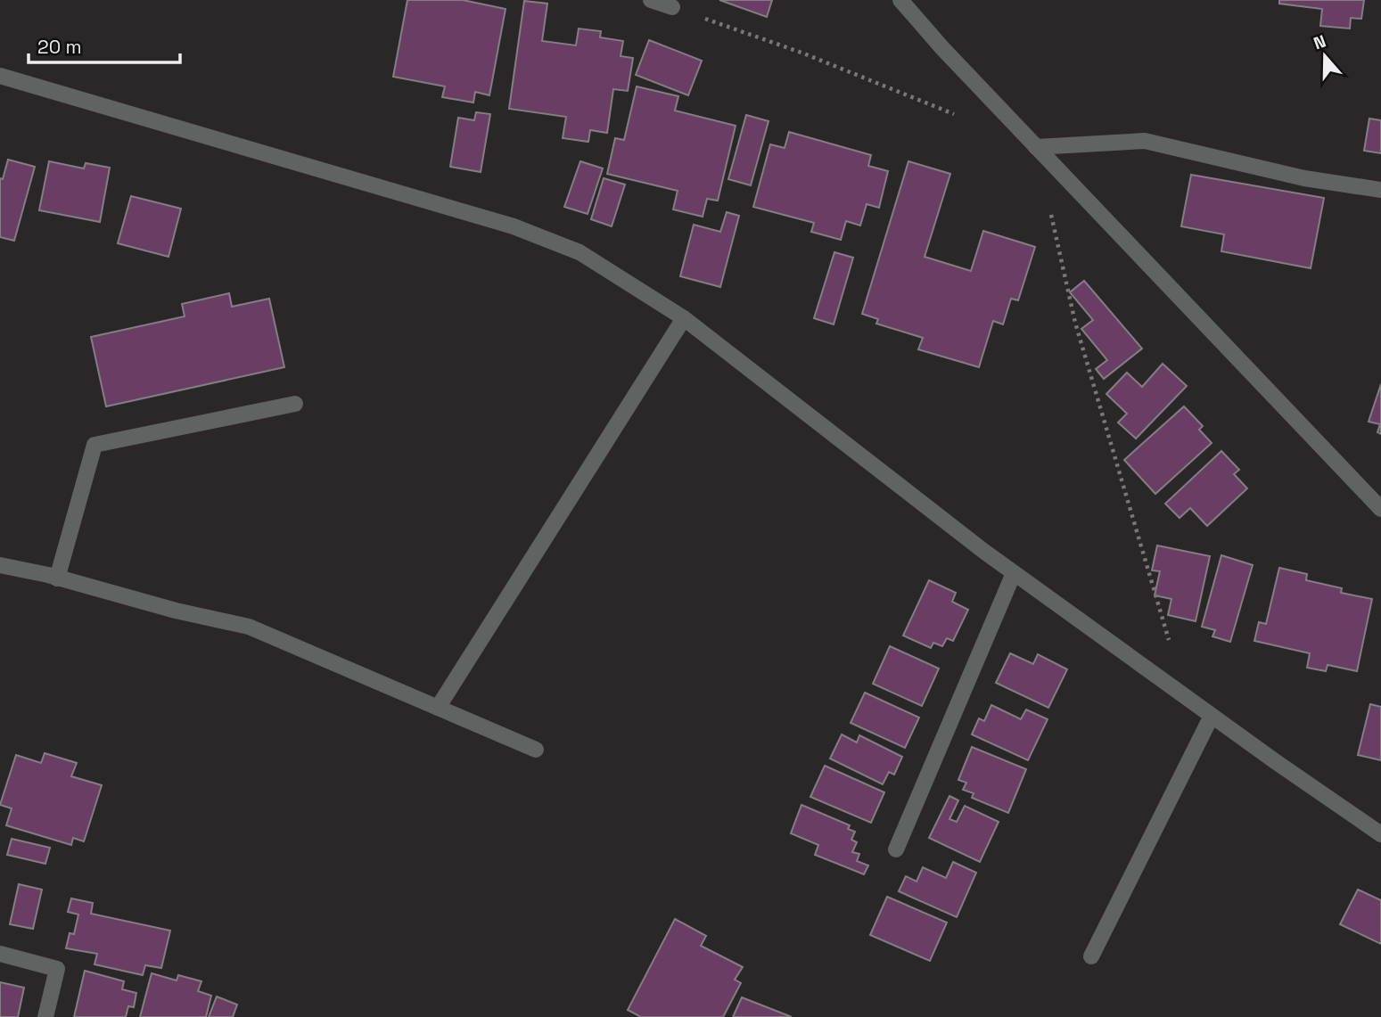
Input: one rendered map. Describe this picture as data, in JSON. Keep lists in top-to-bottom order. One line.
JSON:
{"scale_bar":"20 m","north":"top"}
